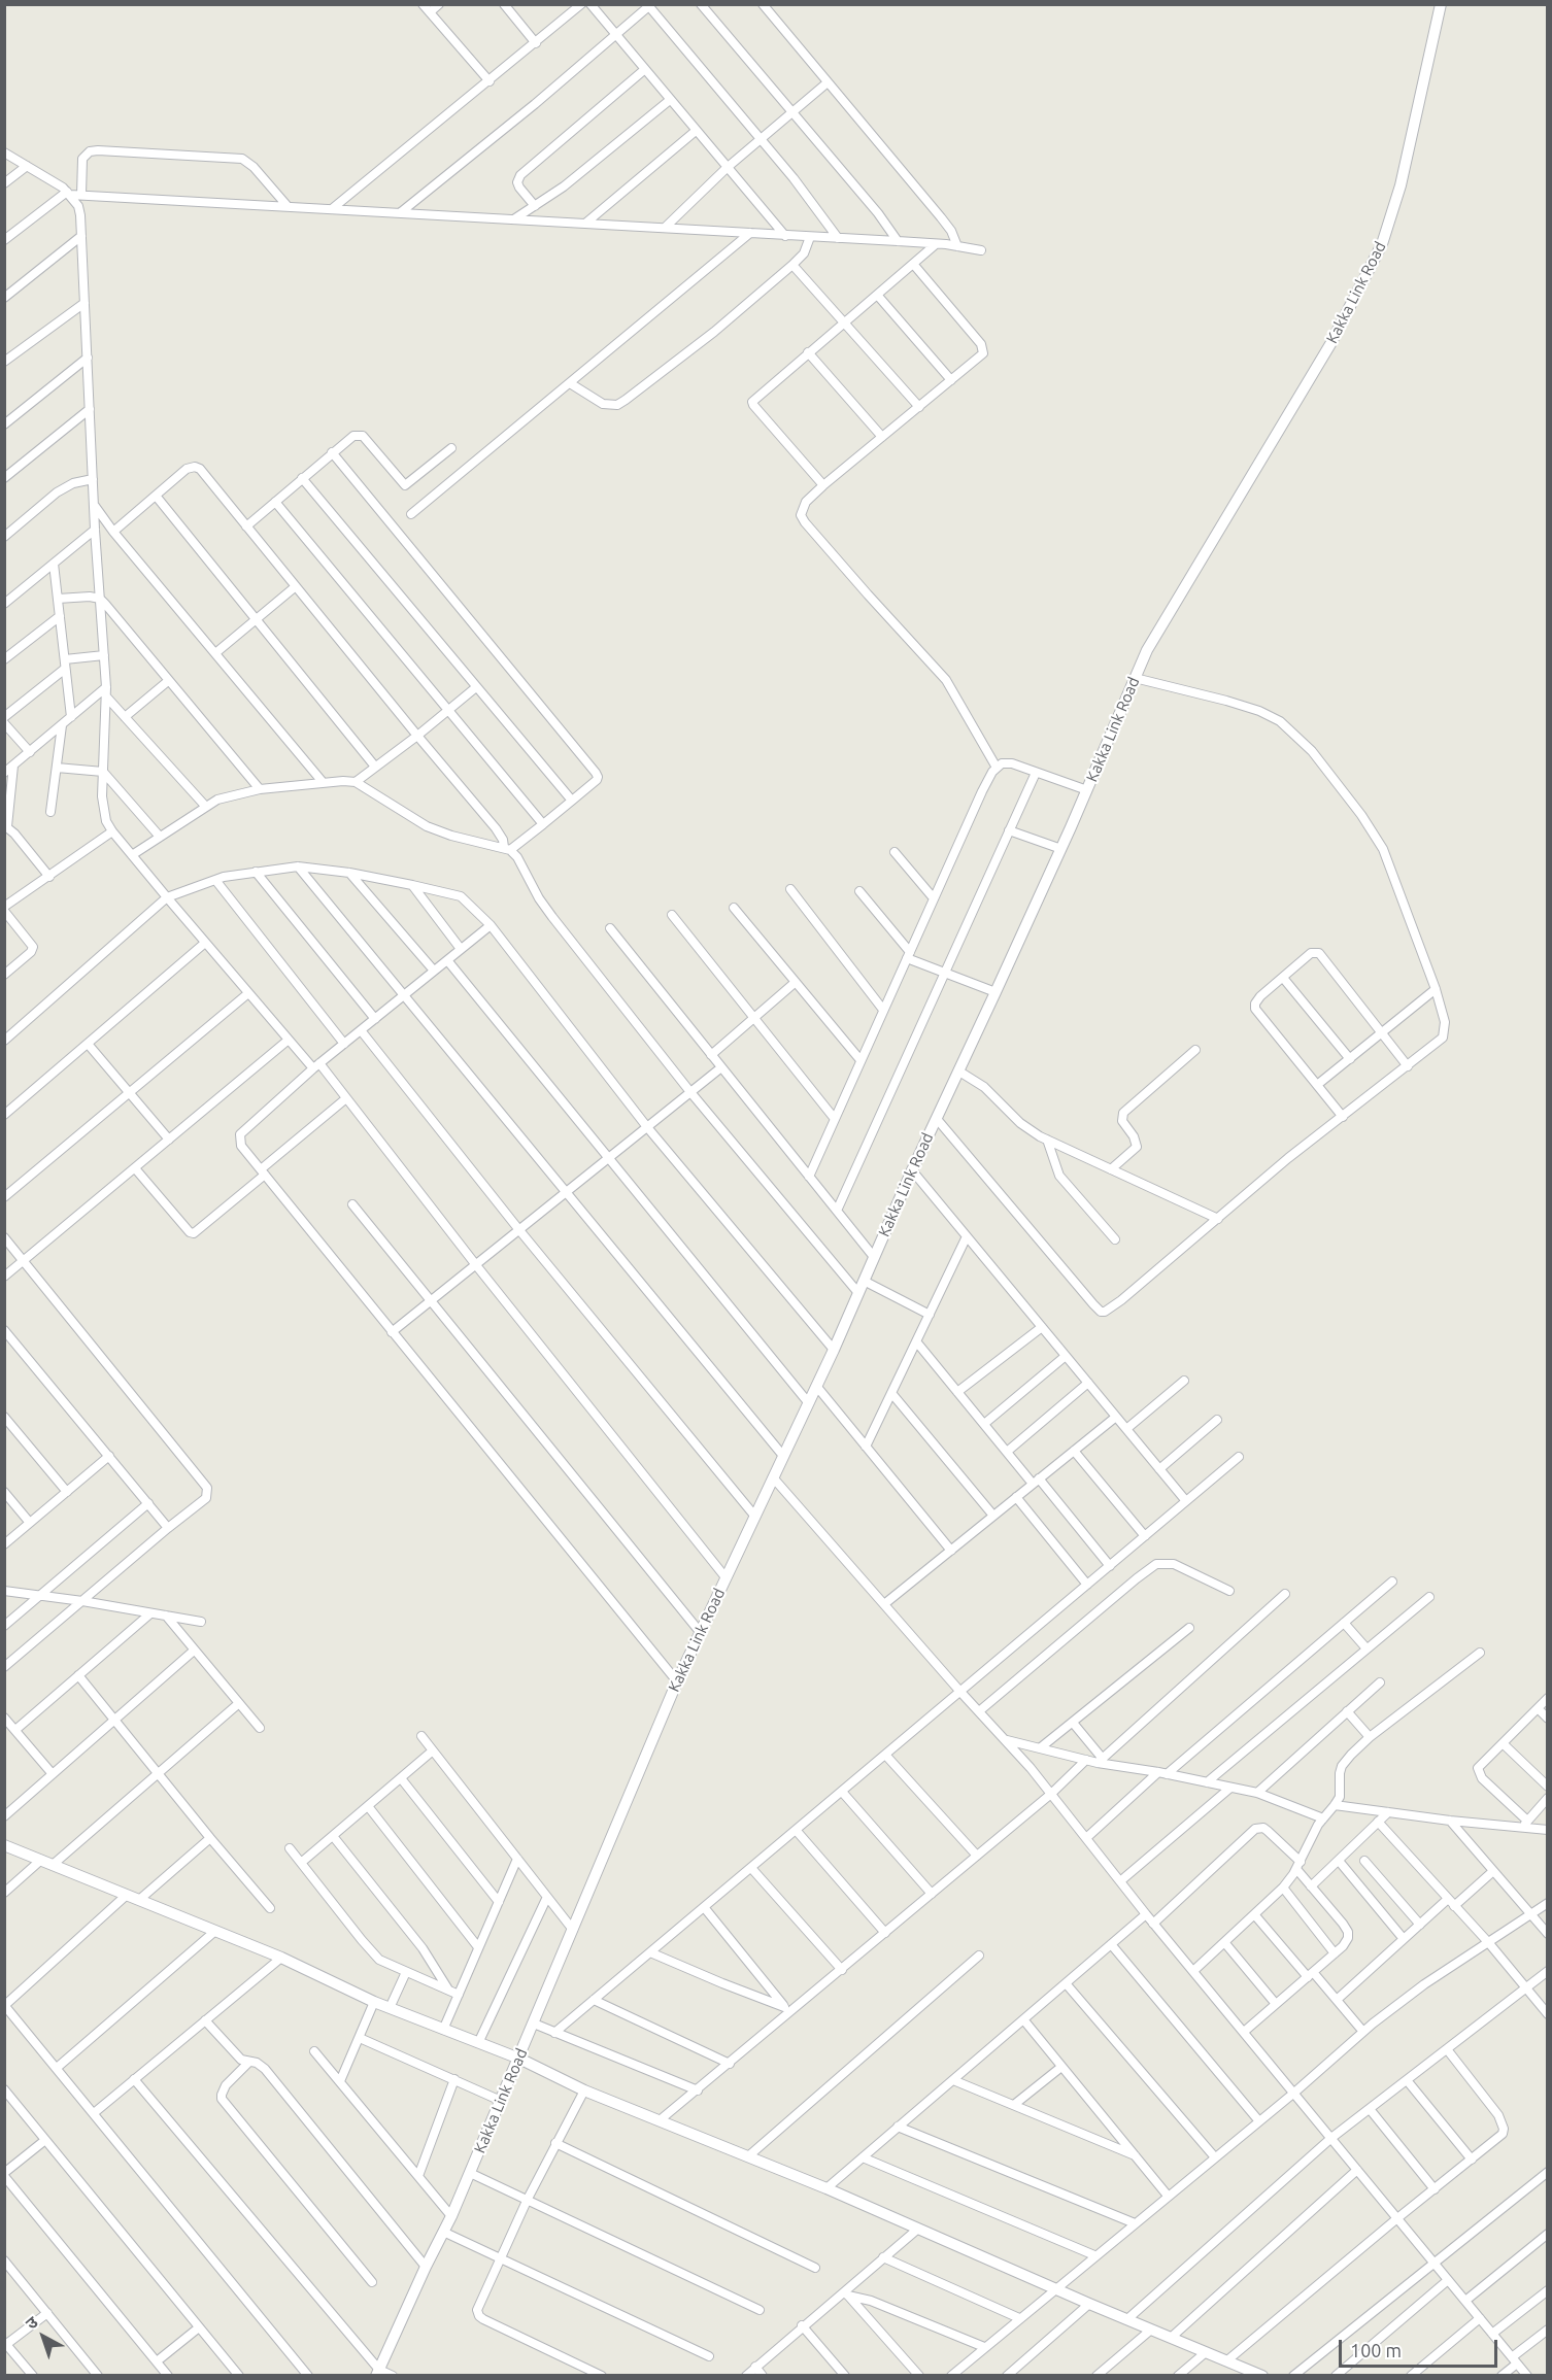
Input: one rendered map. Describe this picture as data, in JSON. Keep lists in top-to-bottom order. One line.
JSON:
{"streets":{"street":["Kakka Link Road"]},"scale_bar":"100 m","north":"top left"}
